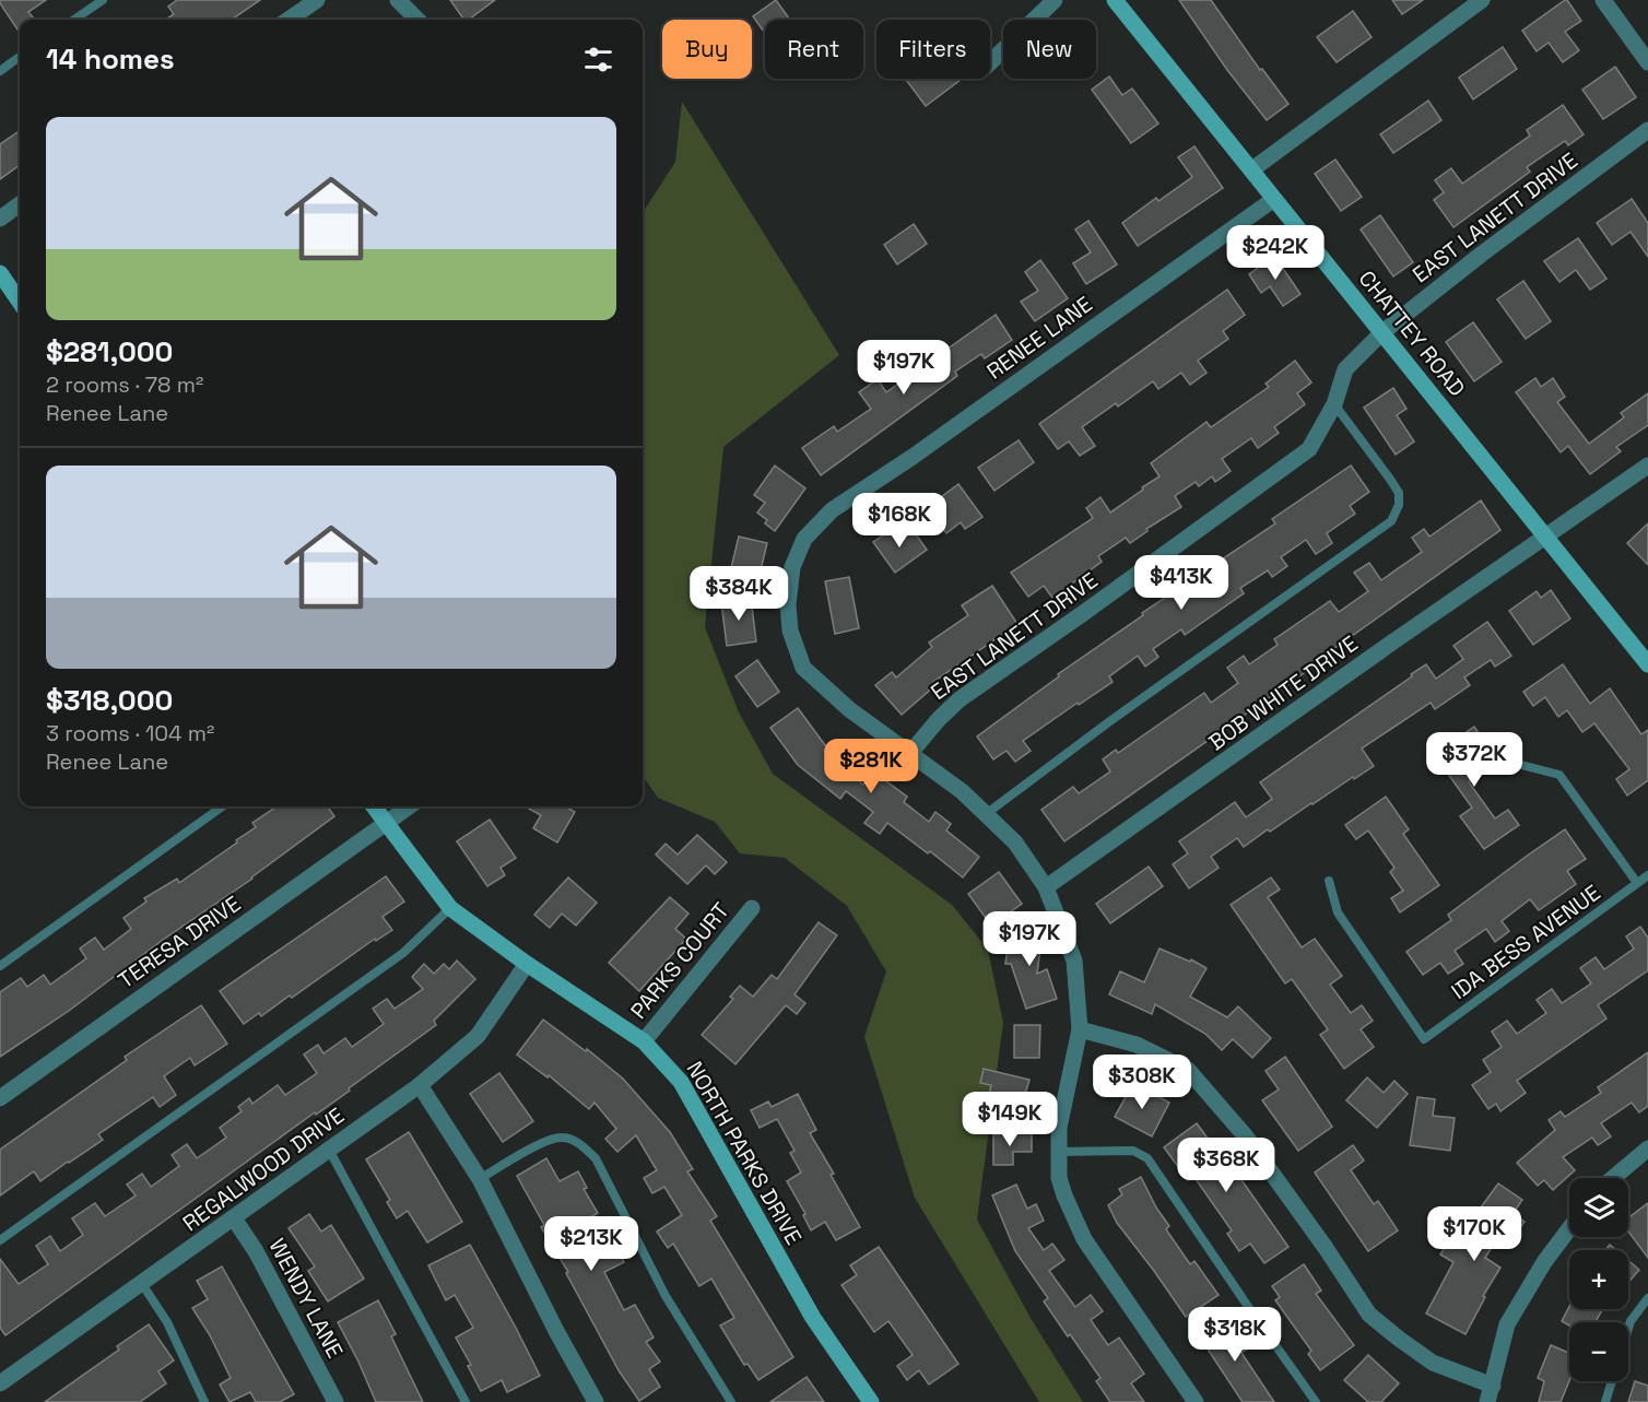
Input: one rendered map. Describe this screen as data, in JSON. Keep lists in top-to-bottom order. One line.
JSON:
{"streets":{"street":["EAST LANETT DRIVE","CHATTEY ROAD","RENEE LANE","BOB WHITE DRIVE","TERESA DRIVE","PARKS COURT","NORTH PARKS DRIVE","REGALWOOD DRIVE","WENDY LANE"],"lane":["IDA BESS AVENUE"]},"crossings":[["EAST LANETT DRIVE","CHATTEY ROAD"],["EAST LANETT DRIVE","RENEE LANE"],["CHATTEY ROAD","RENEE LANE"],["CHATTEY ROAD","BOB WHITE DRIVE"],["RENEE LANE","BOB WHITE DRIVE"],["TERESA DRIVE","NORTH PARKS DRIVE"],["PARKS COURT","NORTH PARKS DRIVE"],["NORTH PARKS DRIVE","REGALWOOD DRIVE"],["REGALWOOD DRIVE","WENDY LANE"]],"page":{"chip":["Buy","Rent","Filters","New"],"heading":"14 homes","list":[{"name":"$281,000","note":"2 rooms · 78 m² · Renee Lane"},{"name":"$318,000","note":"3 rooms · 104 m² · Renee Lane"}],"price":["$242K","$197K","$168K","$413K","$384K","$372K","$281K","$197K","$308K","$149K","$368K","$170K","$213K","$318K"],"map_buttons":["+","−"]}}
